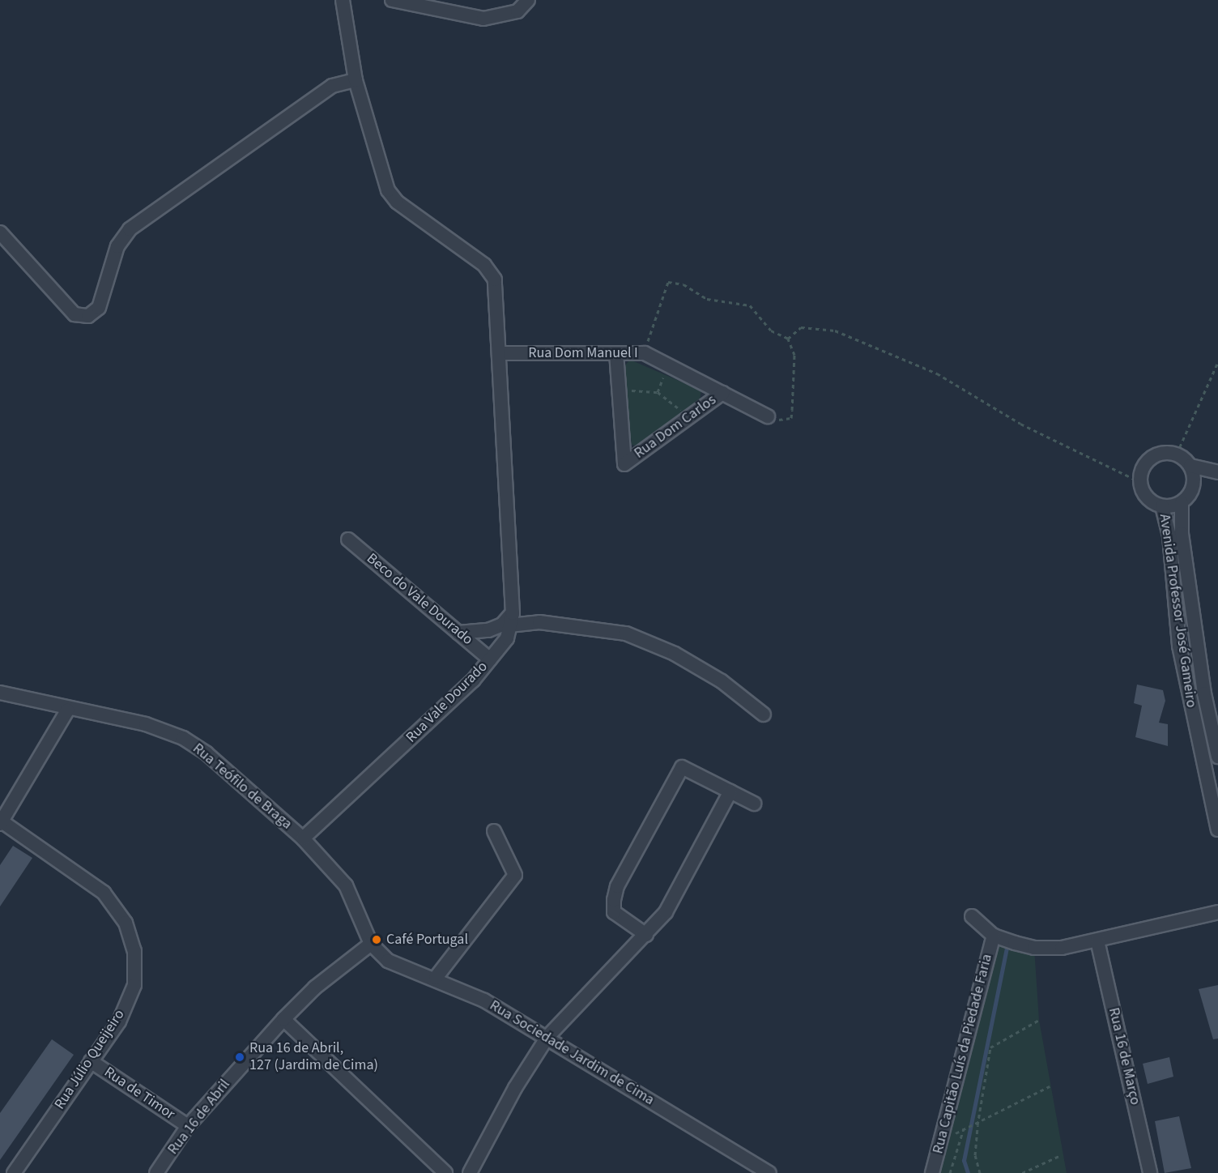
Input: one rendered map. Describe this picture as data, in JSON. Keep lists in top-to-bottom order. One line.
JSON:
{"streets":{"street":["Rua Dom Manuel I","Rua Dom Carlos","Beco do Vale Dourado","Avenida Professor José Gameiro","Rua Vale Dourado","Rua Teófilo de Braga","Rua Sociedade Jardim de Cima","Rua Capitão Luís da Piedade Faria","Rua 16 de Março","Rua Júlio Queijeiro","Rua de Timor","Rua 16 de Abril"]},"crossings":[["Rua Dom Manuel I","Rua Dom Carlos"],["Rua Dom Manuel I","Rua Vale Dourado"],["Beco do Vale Dourado","Rua Vale Dourado"],["Rua Vale Dourado","Rua Teófilo de Braga"],["Rua Teófilo de Braga","Rua Sociedade Jardim de Cima"],["Rua Teófilo de Braga","Rua 16 de Abril"],["Rua Sociedade Jardim de Cima","Rua 16 de Abril"],["Rua Júlio Queijeiro","Rua de Timor"],["Rua de Timor","Rua 16 de Abril"]],"places":["Café Portugal","Rua 16 de Abril, 127 (Jardim de Cima)"]}
